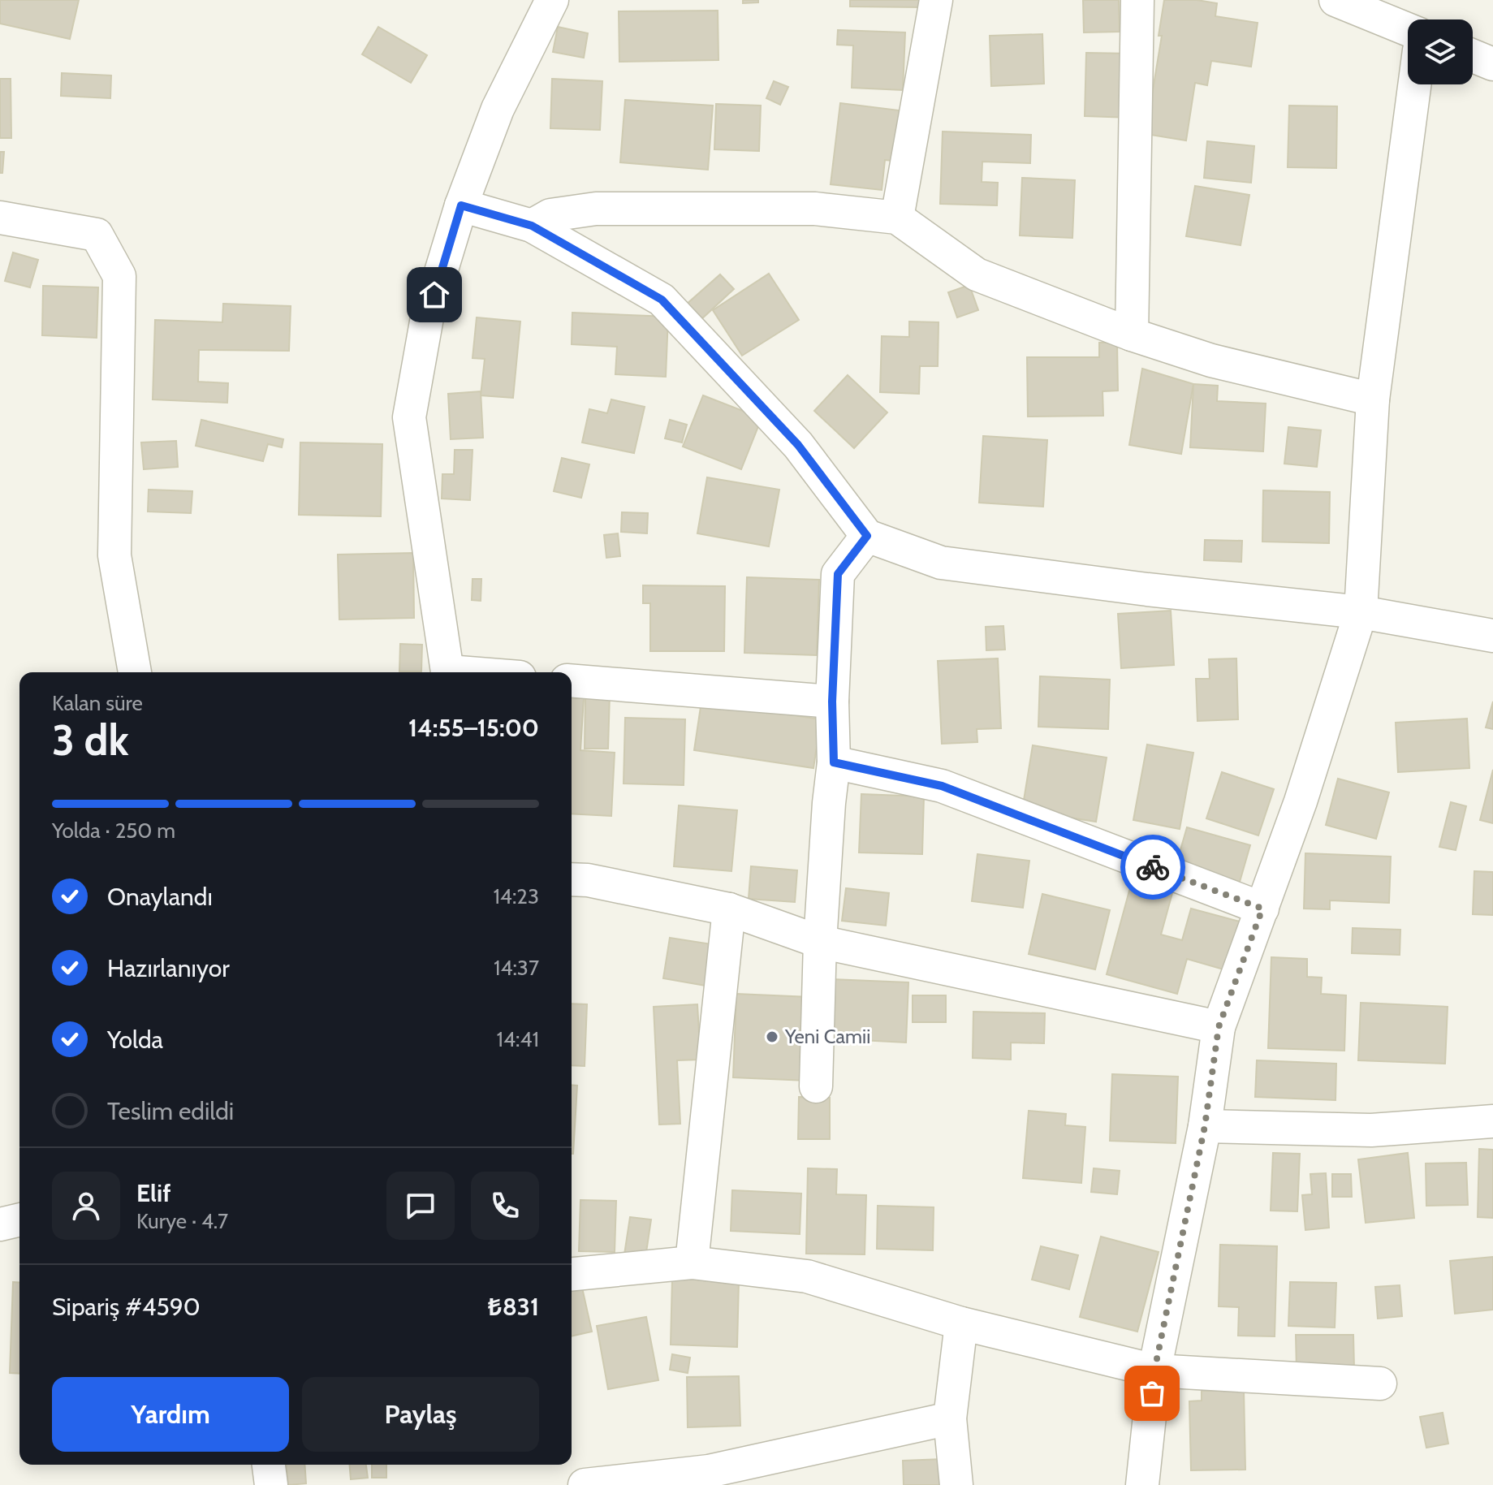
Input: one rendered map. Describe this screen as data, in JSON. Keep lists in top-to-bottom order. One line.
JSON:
{"places":["Yeni Camii"],"page":{"heading":["3 dk","Kalan süre","14:55–15:00"],"panel":["Elif","Kurye · 4.7","Sipariş #4590","₺831"],"bar":"Yolda · 250 m","list":[["Onaylandı","14:23"],["Hazırlanıyor","14:37"],["Yolda","14:41"],"Teslim edildi"],"buttons":["Yardım","Paylaş"]}}
